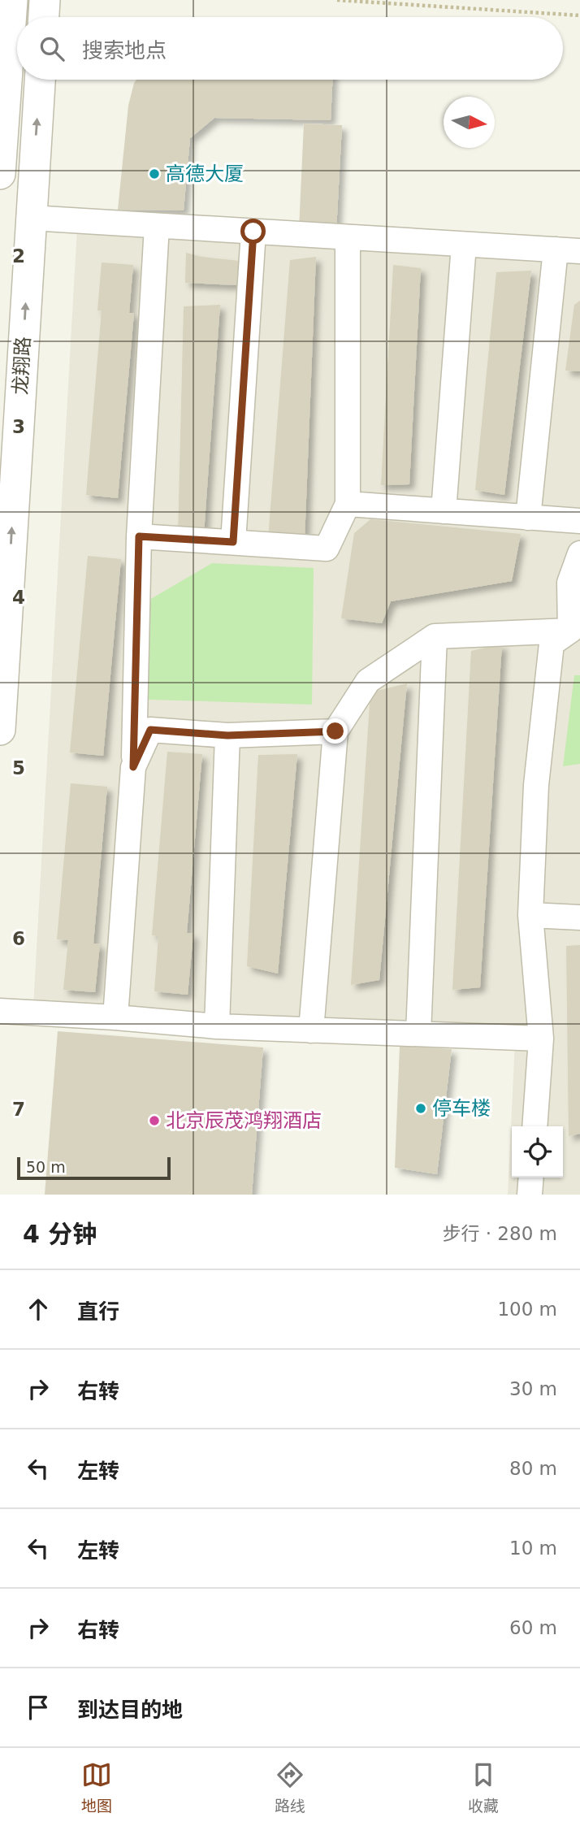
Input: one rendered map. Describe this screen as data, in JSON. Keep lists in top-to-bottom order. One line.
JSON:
{"streets":{"street":["龙翔路"]},"places":["高德大厦","停车楼","北京辰茂鸿翔酒店"],"scale_bar":"50 m","north":"right","page":{"search":"搜索地点","scale":"50 m","heading":["4 分钟","步行 · 280 m"],"list":[["直行","100 m"],["右转","30 m"],["左转","80 m"],["左转","10 m"],["右转","60 m"],"到达目的地"],"nav":["地图","路线","收藏"]},"grid":{"rows":["2","3","4","5","6","7"]}}
